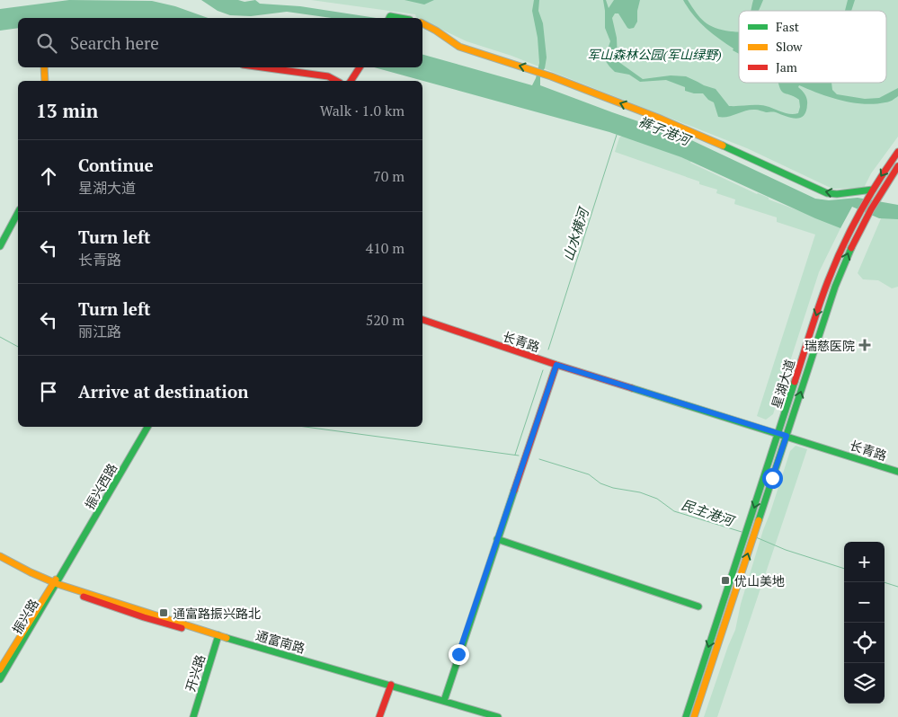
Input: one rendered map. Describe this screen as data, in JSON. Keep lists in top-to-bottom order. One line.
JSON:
{"streets":{"street":["长青路","星湖大道","振兴西路","振兴路","通富南路","开兴路"]},"crossings":[["长青路","星湖大道"],["振兴西路","振兴路"],["振兴西路","通富南路"],["振兴路","通富南路"],["通富南路","开兴路"]],"water":["裤子港河","山水横河","民主港河"],"parks":["军山森林公园(军山绿野)"],"places":{"health":["瑞慈医院"],"transit":["优山美地","通富路振兴路北"]},"legend":["Fast","Slow","Jam"],"page":{"search":"Search here","heading":["13 min","Walk · 1.0 km"],"list":[["Continue","星湖大道","70 m"],["Turn left","长青路","410 m"],["Turn left","丽江路","520 m"],"Arrive at destination"],"map_buttons":["+","−"]}}
